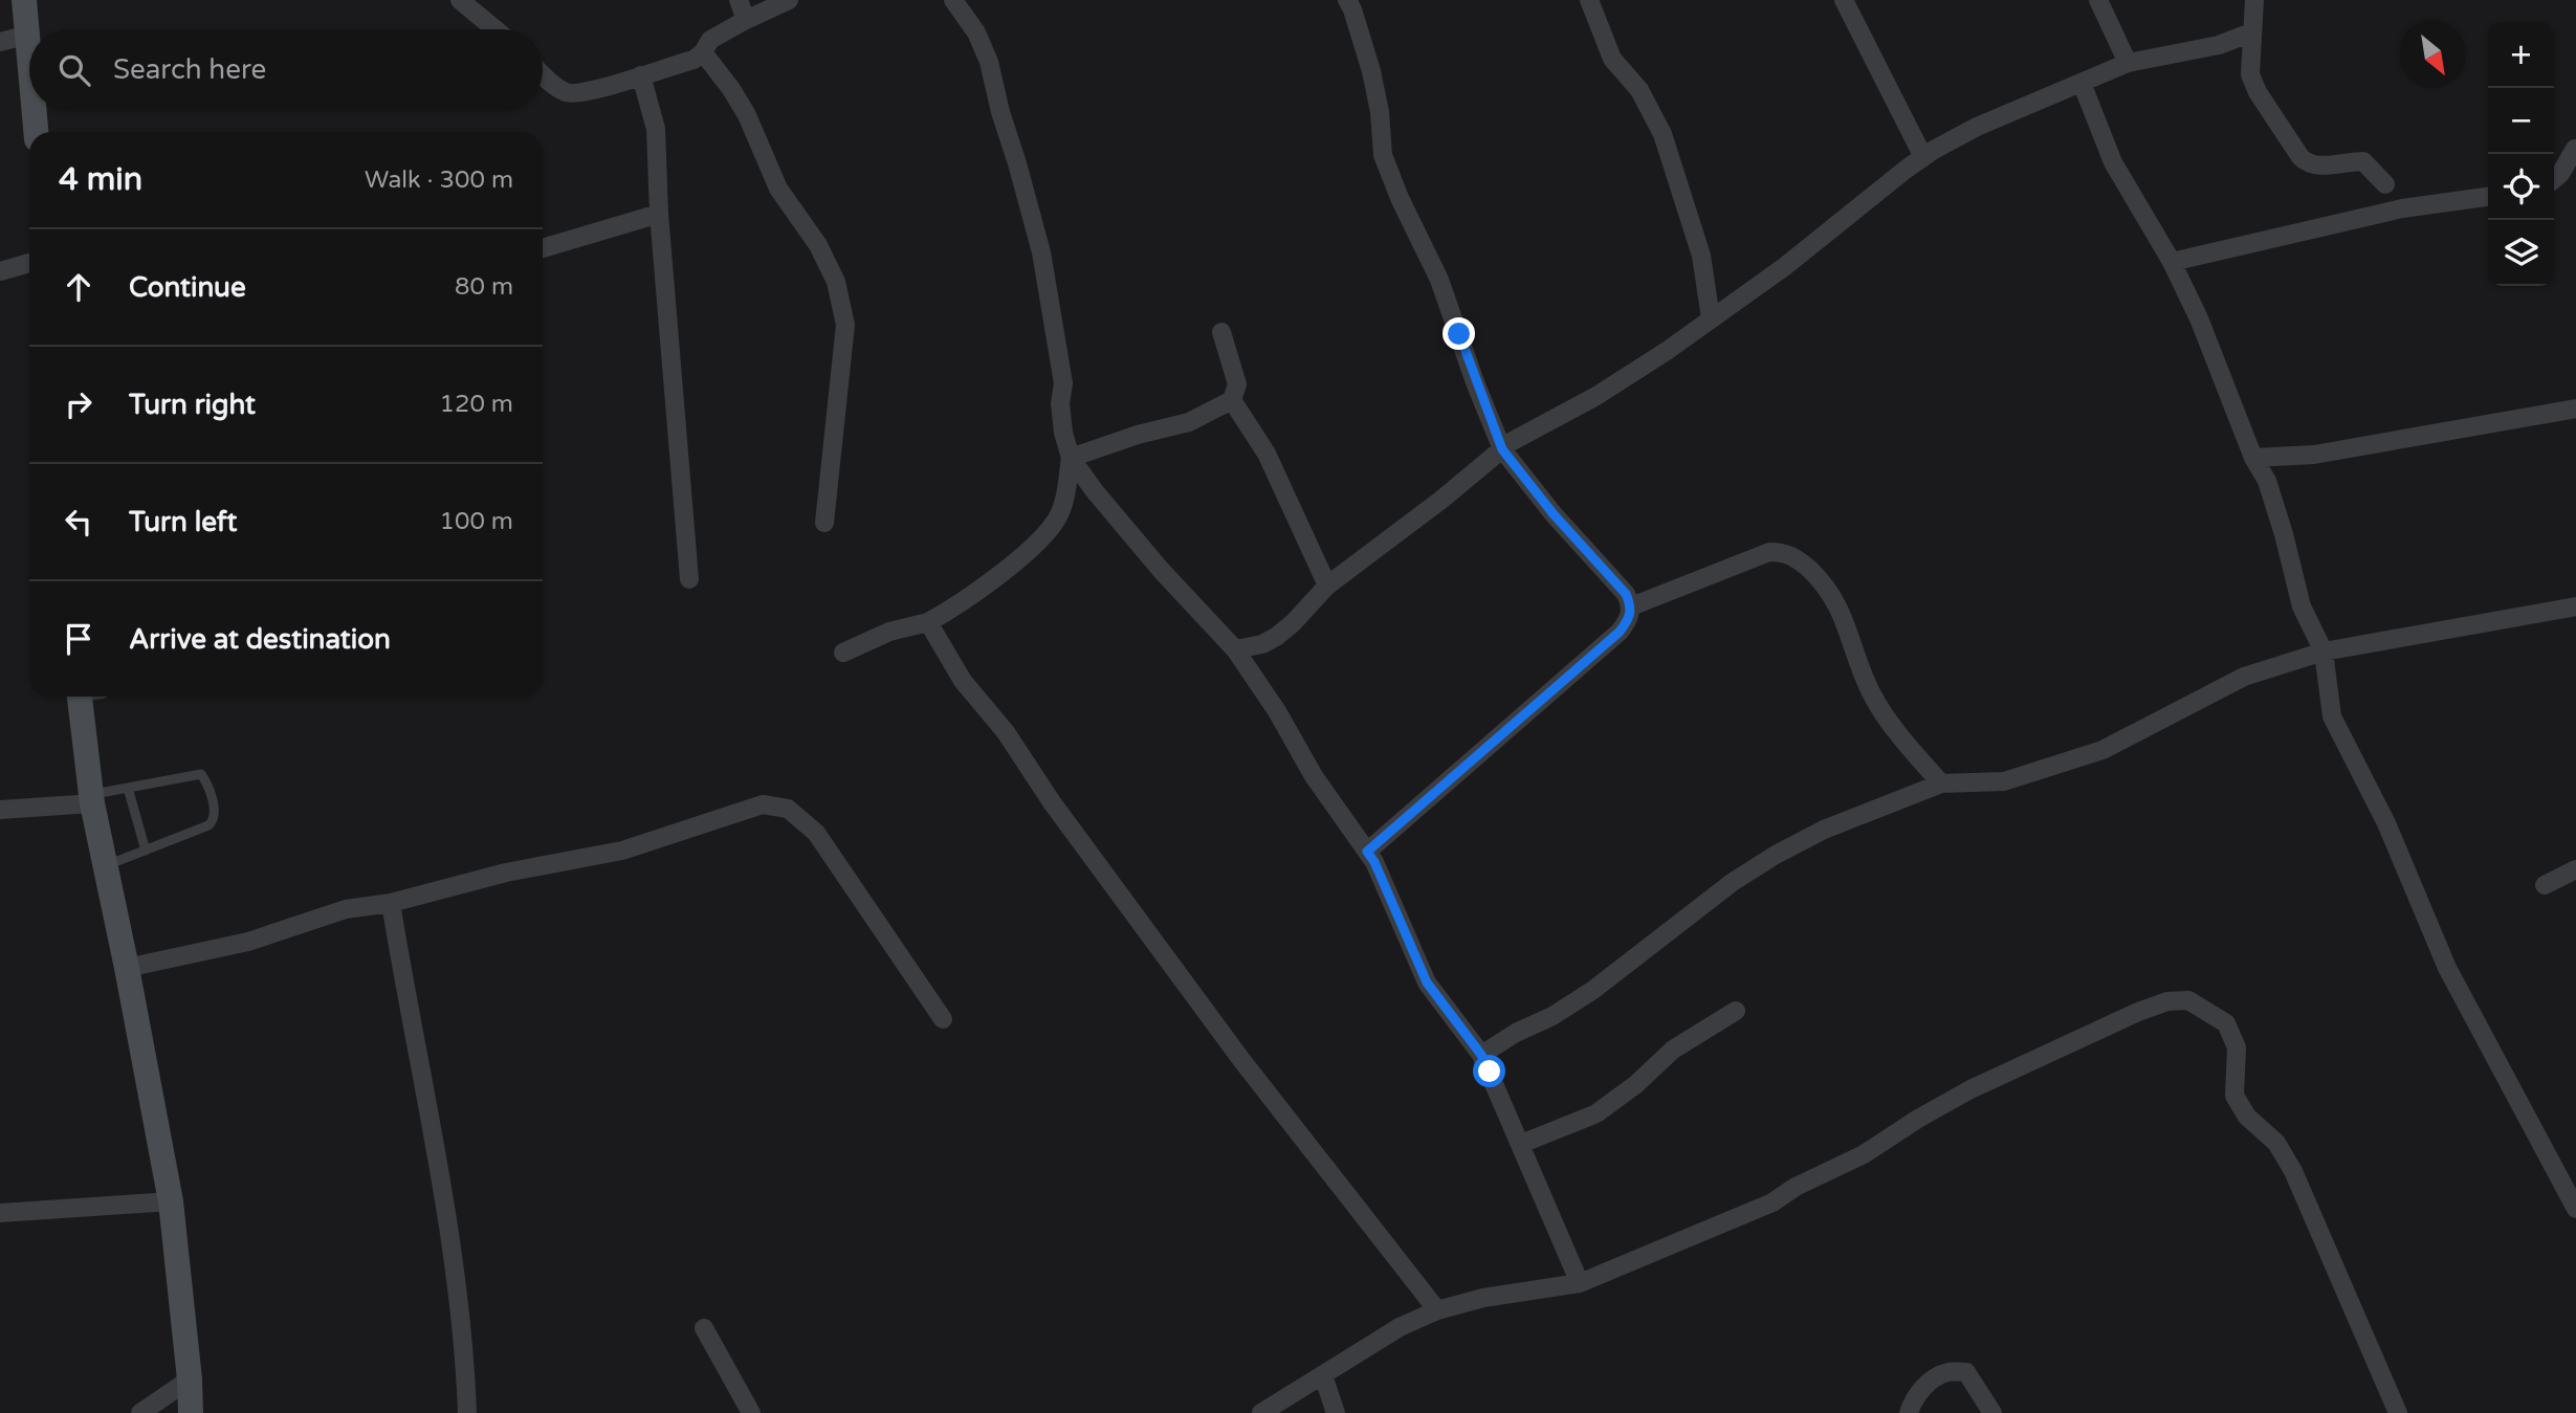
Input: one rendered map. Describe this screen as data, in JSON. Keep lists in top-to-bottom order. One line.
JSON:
{"north":"bottom right","page":{"map_buttons":["+","−"],"search":"Search here","heading":["4 min","Walk · 300 m"],"list":[["Continue","80 m"],["Turn right","120 m"],["Turn left","100 m"],"Arrive at destination"]}}
